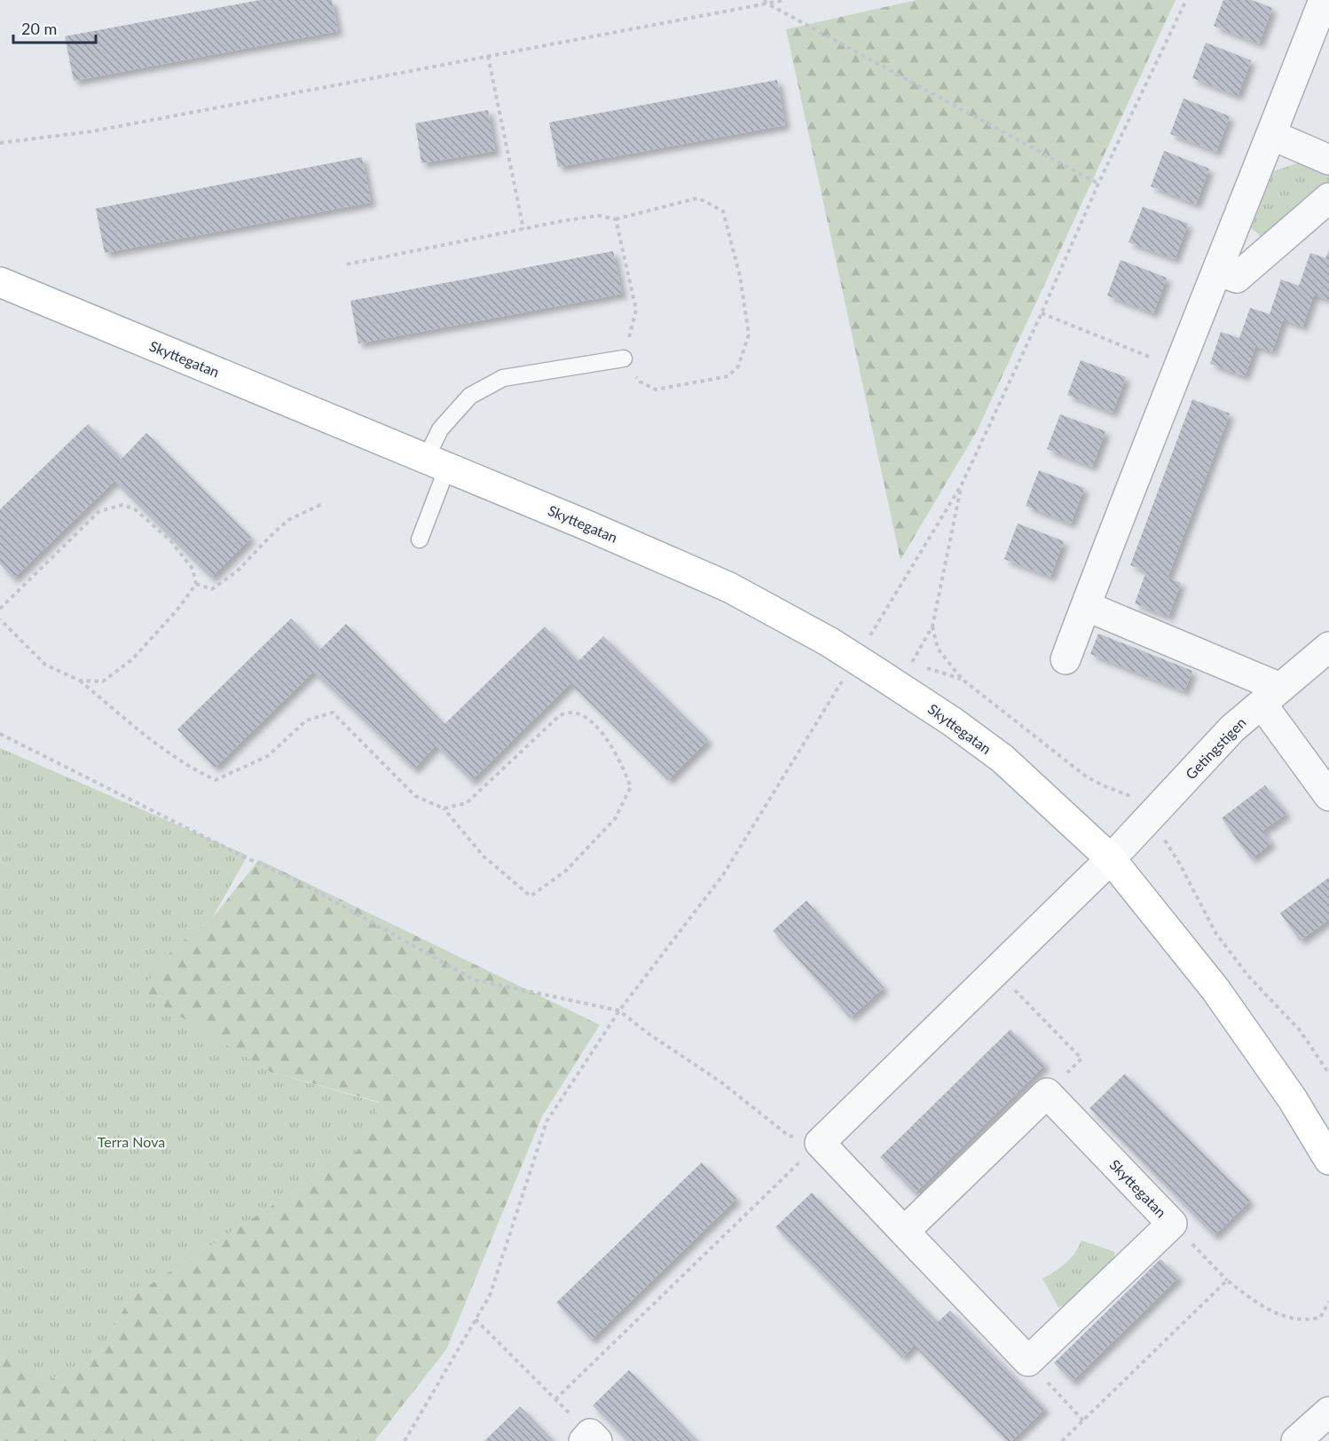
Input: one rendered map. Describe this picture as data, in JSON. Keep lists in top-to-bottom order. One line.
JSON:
{"streets":{"street":["Skyttegatan","Getingstigen"]},"crossings":[["Skyttegatan","Getingstigen"]],"parks":["Terra Nova"],"scale_bar":"20 m"}
